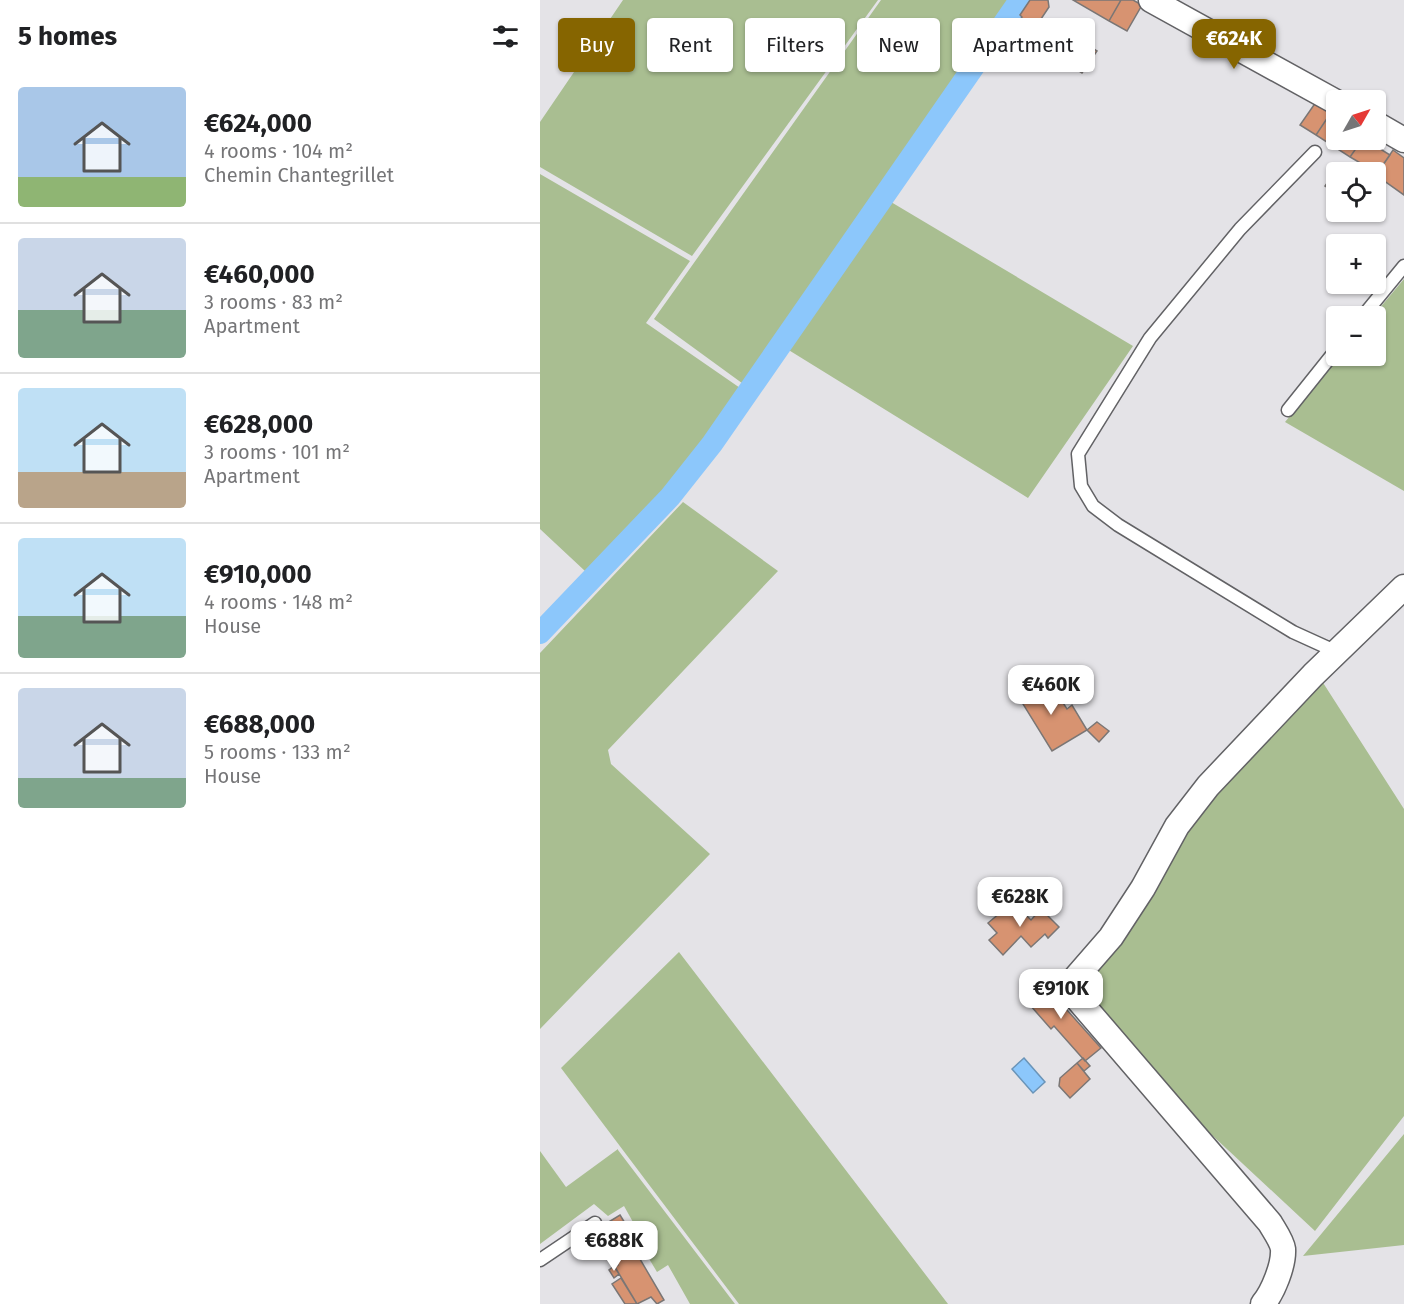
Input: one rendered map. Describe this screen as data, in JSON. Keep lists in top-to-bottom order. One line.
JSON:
{"north":"top right","page":{"heading":"5 homes","chip":["Buy","Rent","Filters","New","Apartment"],"price":["€624K","€460K","€628K","€910K","€688K"],"list":[{"name":"€624,000","note":"4 rooms · 104 m² · Chemin Chantegrillet"},{"name":"€460,000","note":"3 rooms · 83 m² · Apartment"},{"name":"€628,000","note":"3 rooms · 101 m² · Apartment"},{"name":"€910,000","note":"4 rooms · 148 m² · House"},{"name":"€688,000","note":"5 rooms · 133 m² · House"}],"map_buttons":["+","−"]}}
